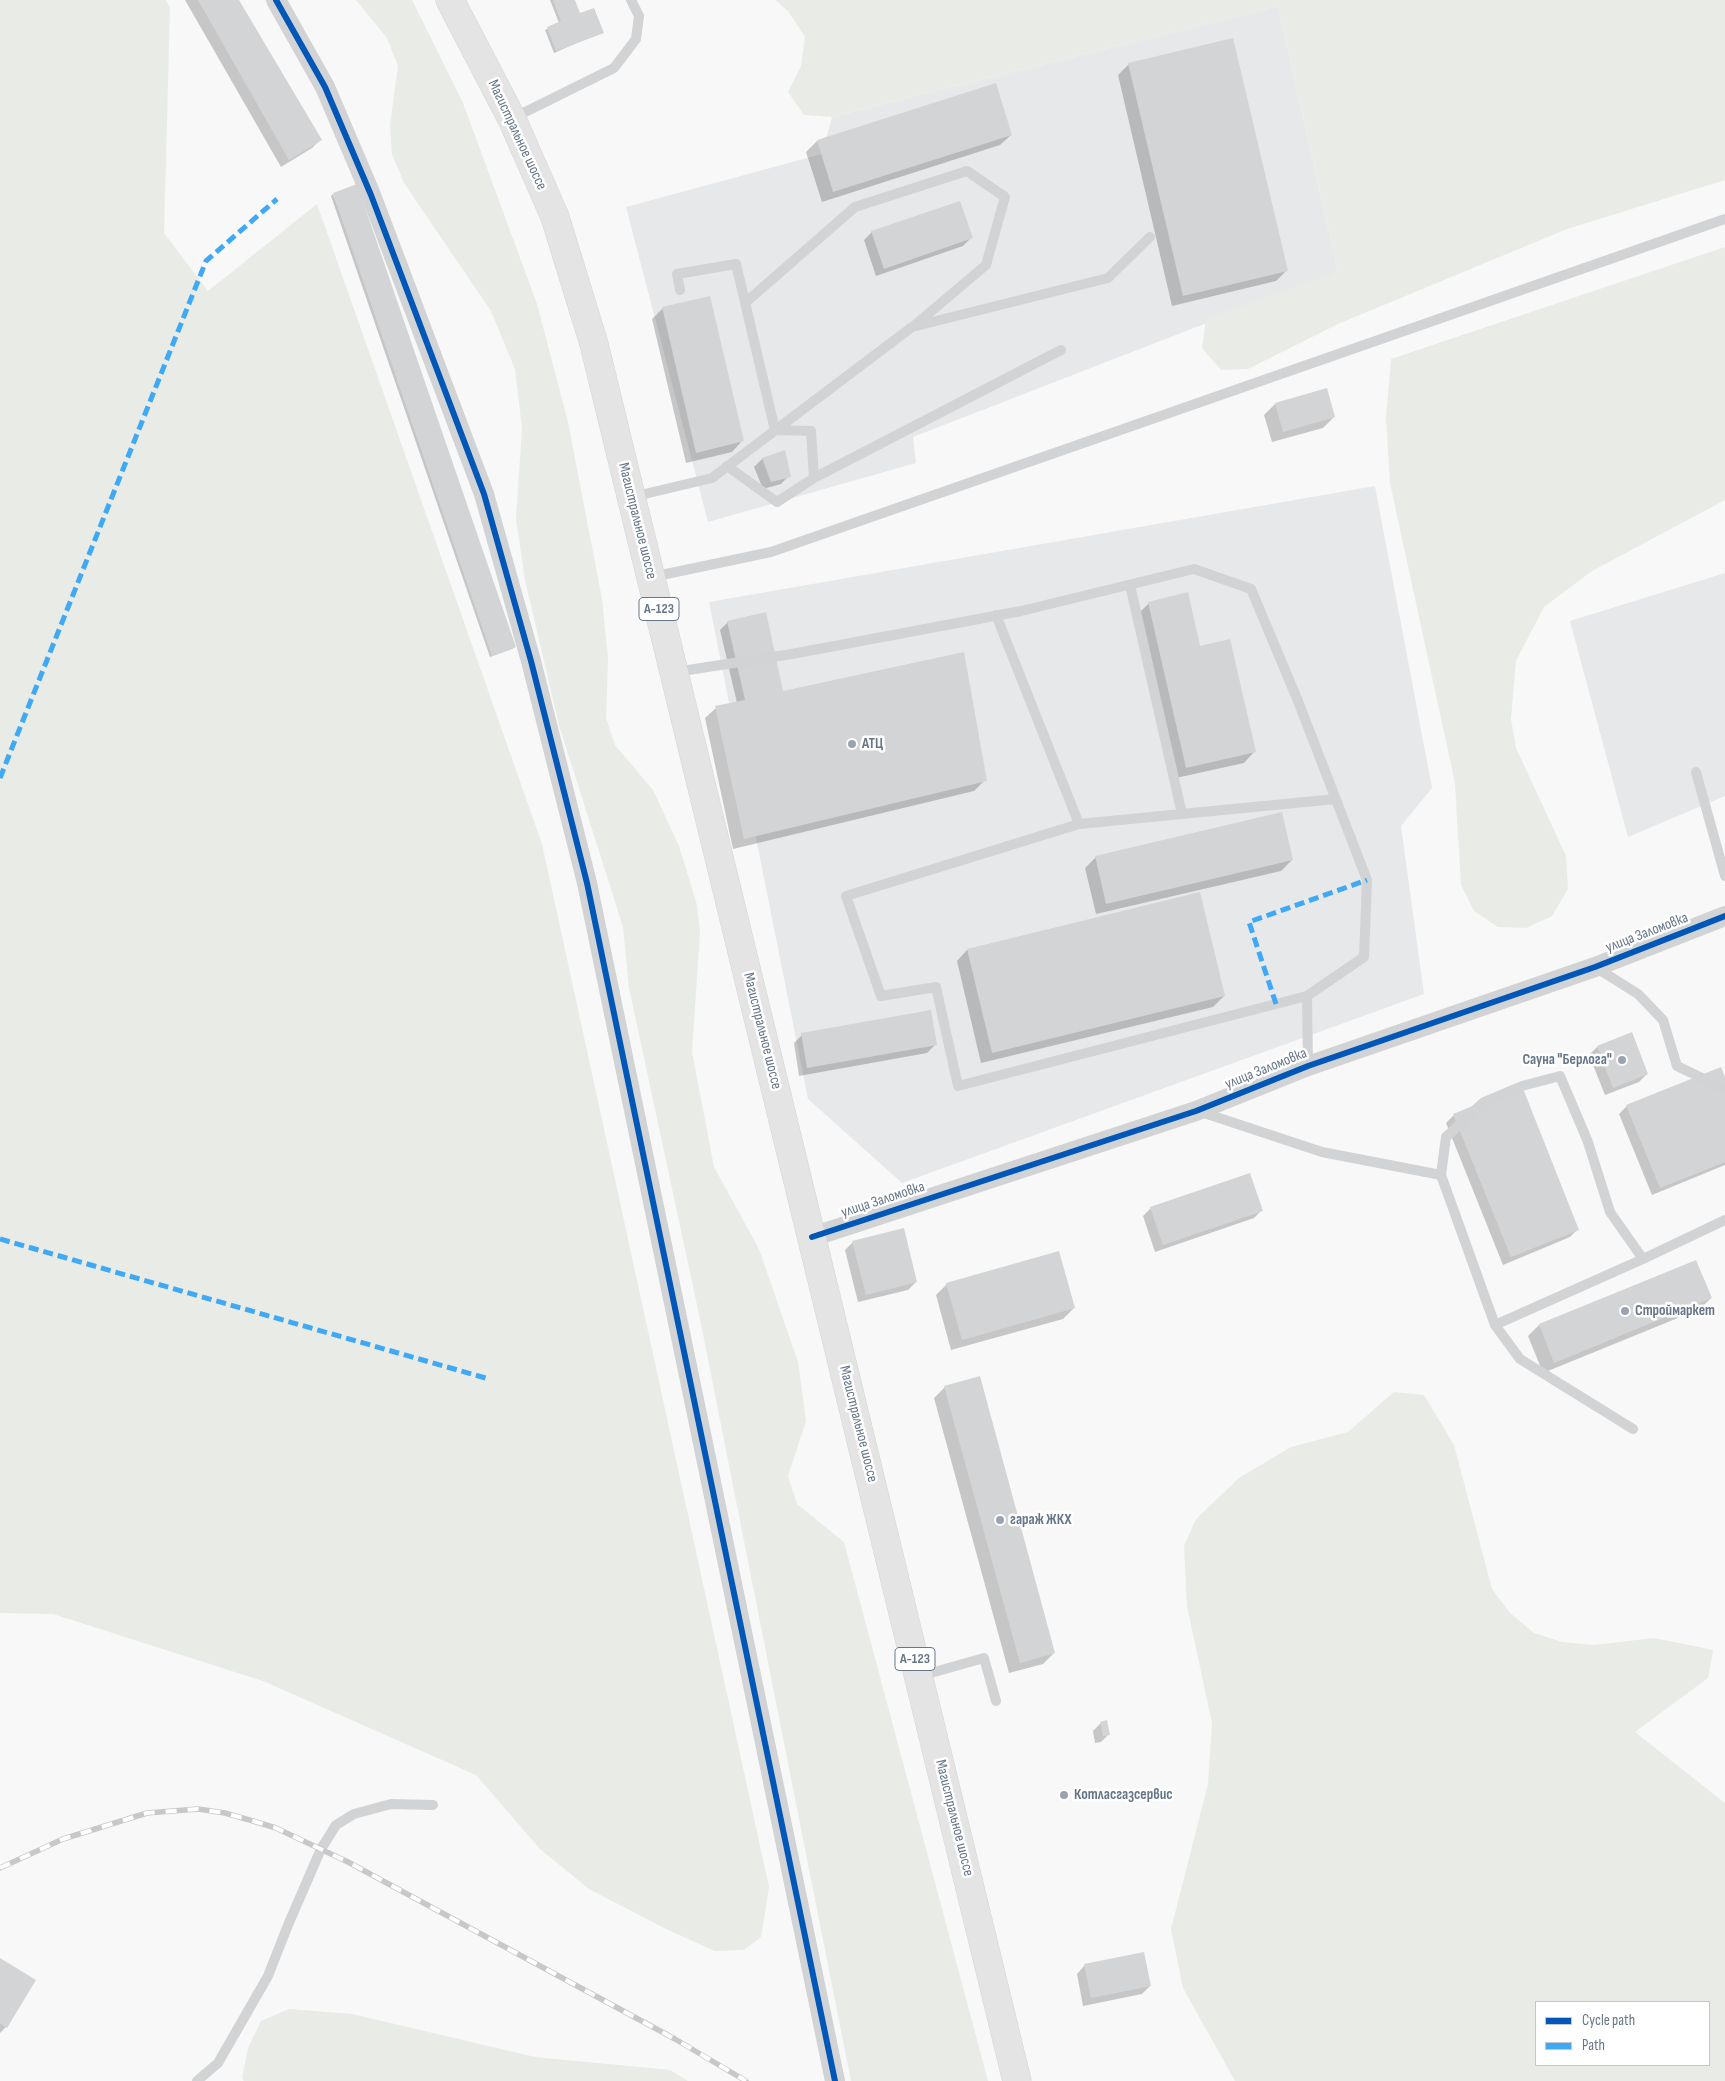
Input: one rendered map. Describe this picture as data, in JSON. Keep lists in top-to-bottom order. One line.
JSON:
{"streets":{"main road":["Магистральное шоссе","А-123"],"street":["улица Заломовка"]},"crossings":[["Магистральное шоссе","улица Заломовка"]],"places":["АТЦ","Сауна \"Берлога\"","Строймаркет","гараж ЖКХ","Котласгазсервис"],"legend":["Cycle path","Path"]}
